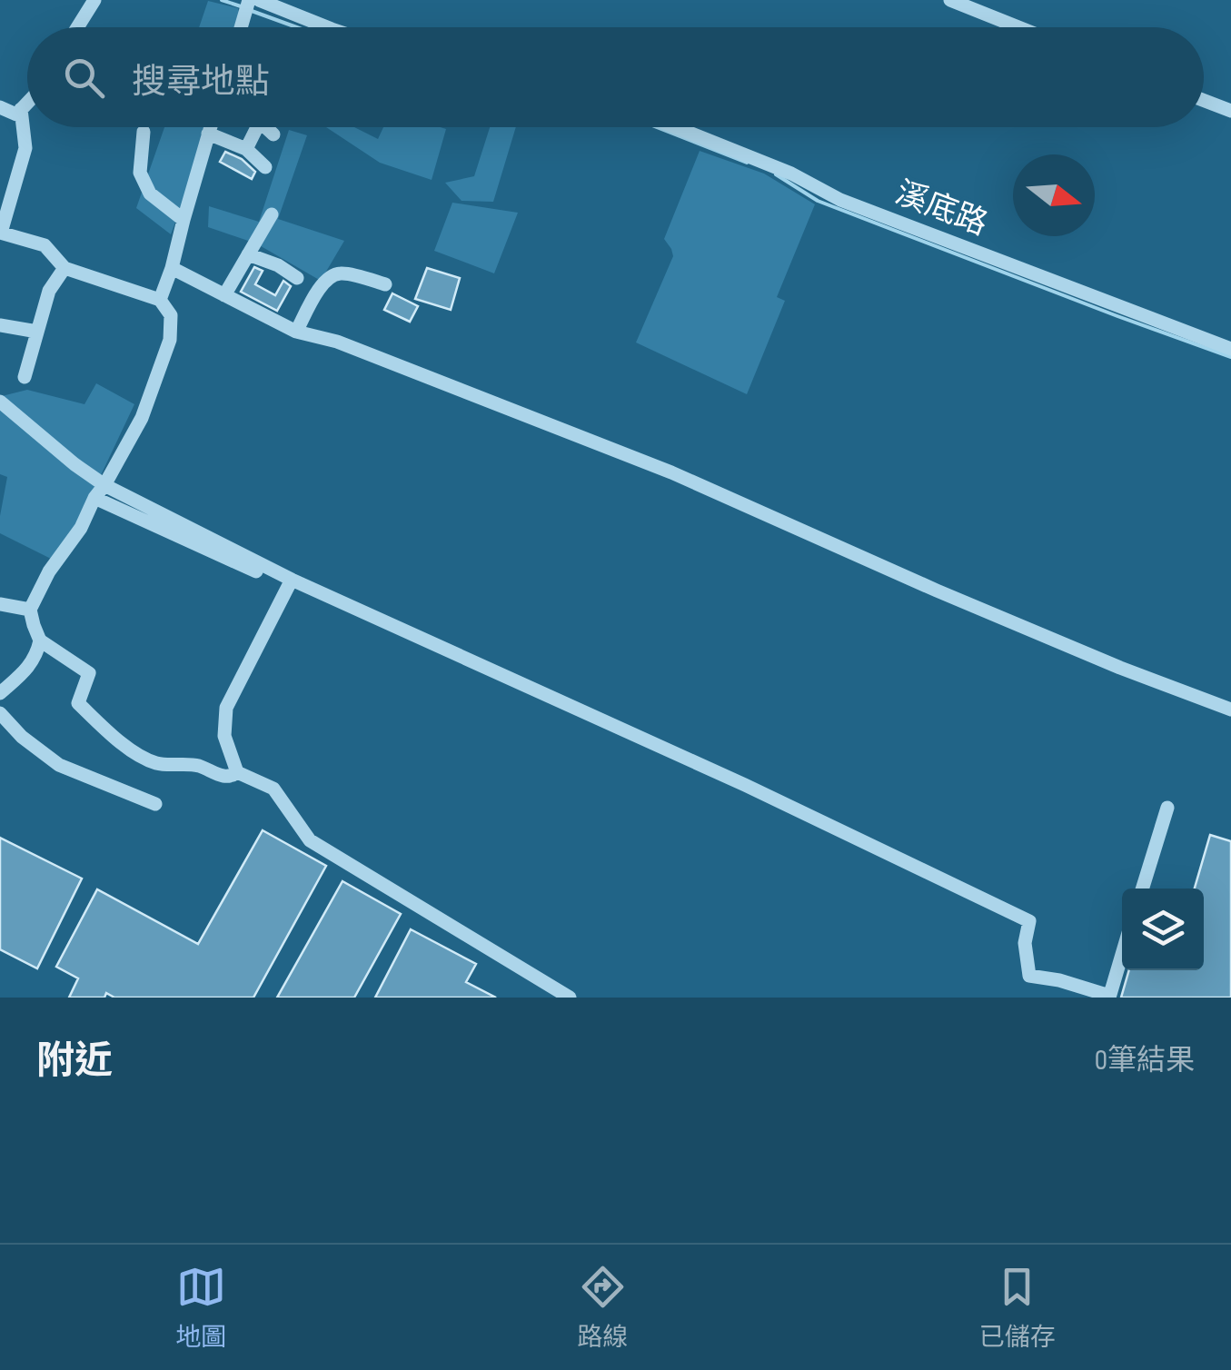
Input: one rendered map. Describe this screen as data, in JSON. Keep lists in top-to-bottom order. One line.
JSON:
{"streets":{"street":["溪底路"]},"north":"right","page":{"search":"搜尋地點","heading":["附近","0筆結果"],"nav":["地圖","路線","已儲存"]}}
